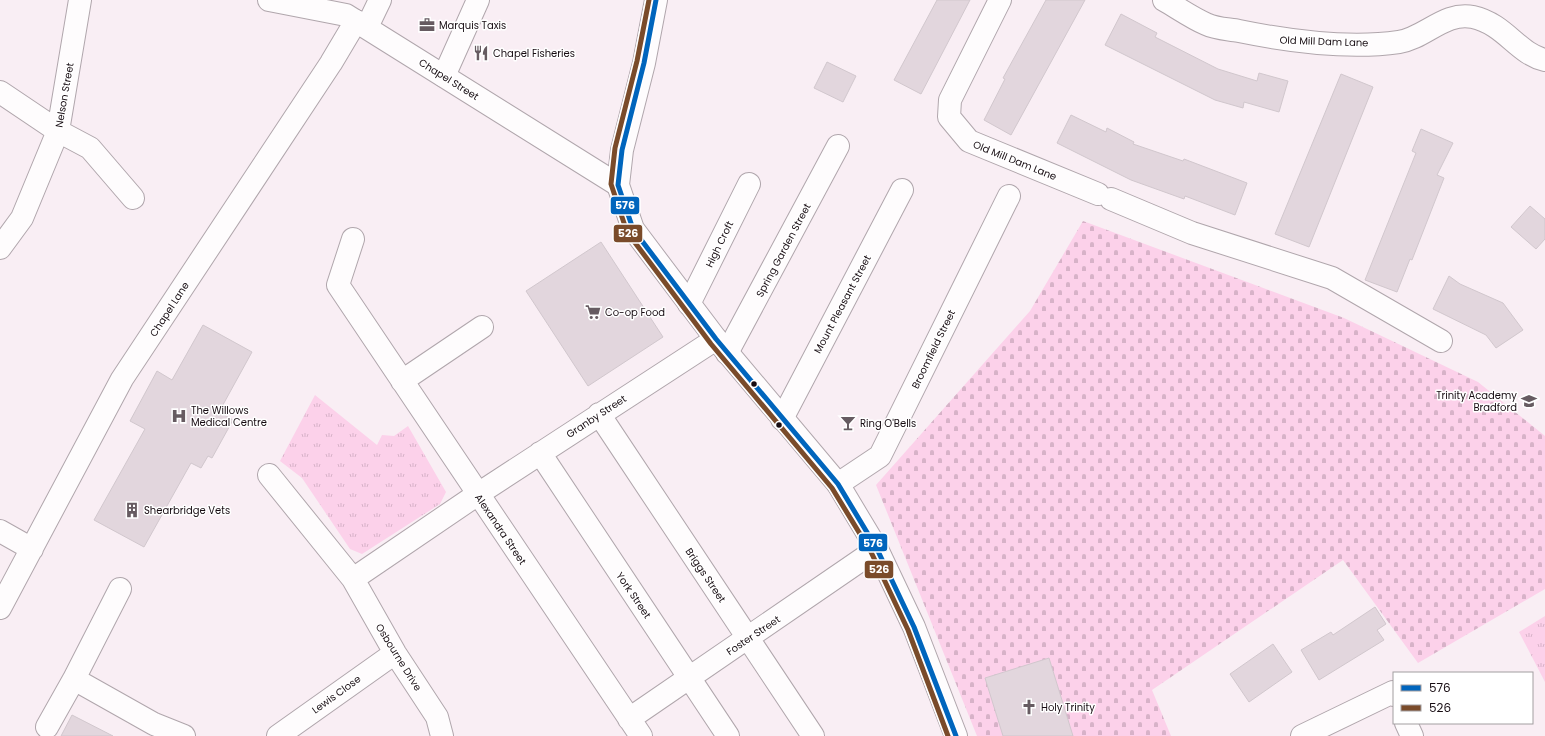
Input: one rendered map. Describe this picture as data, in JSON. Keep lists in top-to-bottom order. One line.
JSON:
{"streets":{"street":["Old Mill Dam Lane","Chapel Street","Nelson Street","High Croft","Spring Garden Street","Mount Pleasant Street","Chapel Lane","Broomfield Street","Granby Street","Alexandra Street","Briggs Street","York Street","Foster Street","Osbourne Drive","Lewis Close"]},"crossings":[["Chapel Street","Chapel Lane"],["Spring Garden Street","Granby Street"],["Granby Street","Alexandra Street"],["Granby Street","Briggs Street"],["Granby Street","York Street"],["Alexandra Street","Foster Street"],["Briggs Street","Foster Street"],["York Street","Foster Street"],["Osbourne Drive","Lewis Close"]],"places":{"office":["Marquis Taxis"],"restaurant":["Chapel Fisheries"],"supermarket":["Co-op Food"],"school or university":["Trinity Academy Bradford"],"hospital":["The Willows Medical Centre"],"bar":["Ring O'Bells"],"building":["Shearbridge Vets"],"church":["Holy Trinity"]},"lines":["transit line 576","transit line 526"],"legend":["576","526"]}
